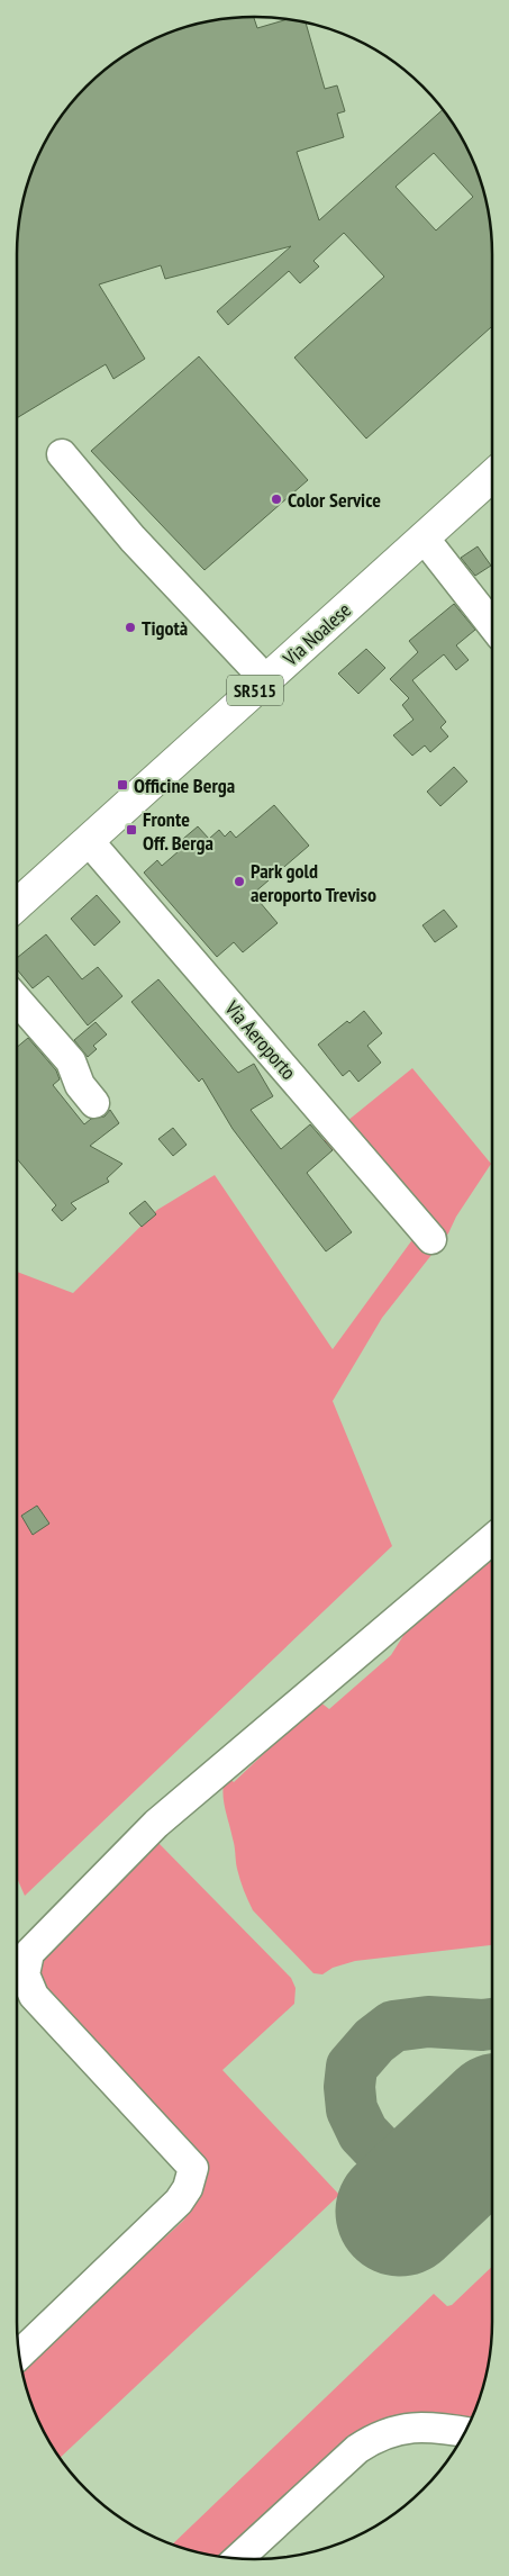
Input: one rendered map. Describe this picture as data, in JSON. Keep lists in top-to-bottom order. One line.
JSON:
{"streets":{"main road":["Via Noalese","SR515"],"street":["Via Aeroporto"]},"crossings":[["Via Noalese","Via Aeroporto"]],"places":{"other":["Color Service","Tigotà","Park gold aeroporto Treviso"],"transit":["Officine Berga","Fronte Off. Berga"]}}
